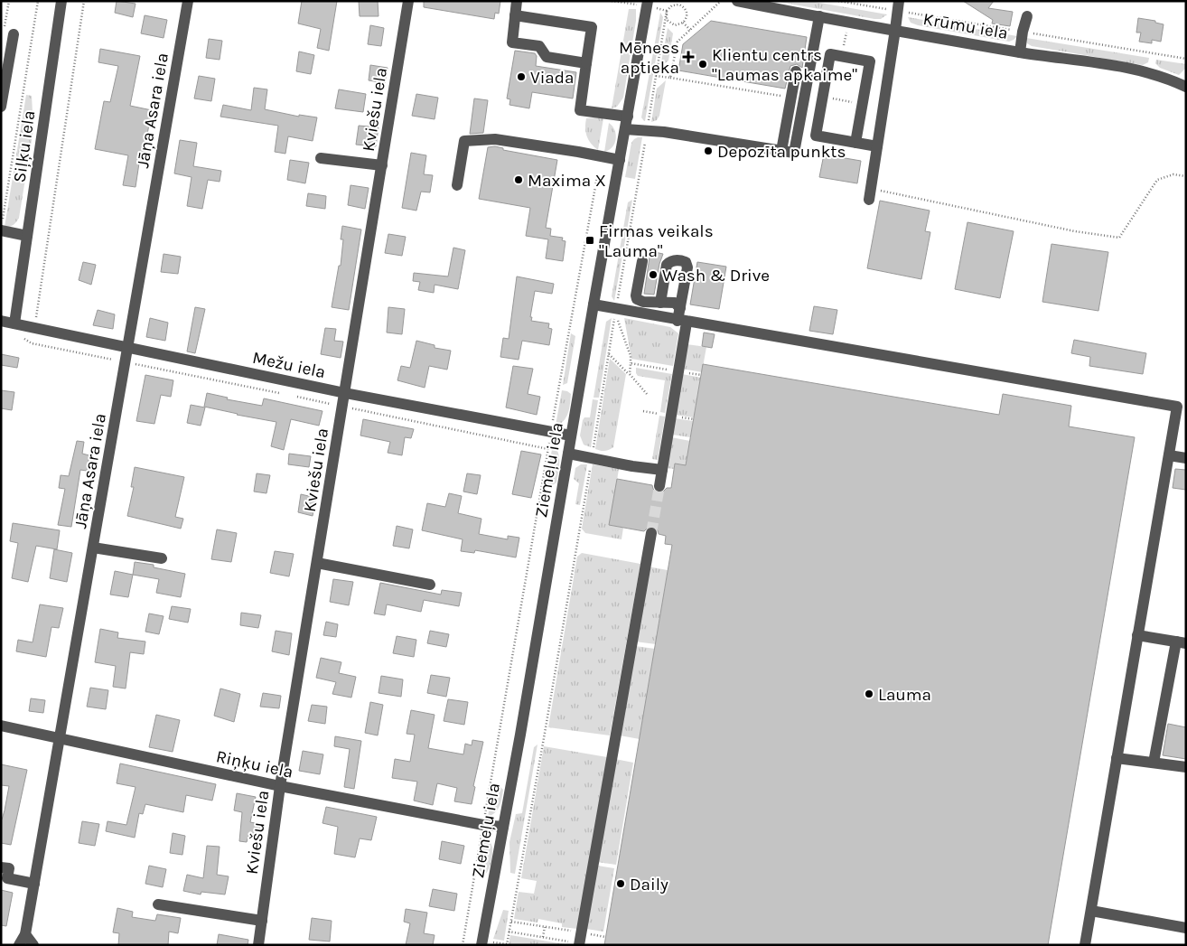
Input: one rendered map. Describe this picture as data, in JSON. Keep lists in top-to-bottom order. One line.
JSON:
{"streets":{"street":["Krūmu iela","Kviešu iela","Jāņa Asara iela","Siļķu iela","Mežu iela","Ziemeļu iela","Riņķu iela"]},"crossings":[["Kviešu iela","Mežu iela"],["Kviešu iela","Riņķu iela"],["Jāņa Asara iela","Mežu iela"],["Jāņa Asara iela","Riņķu iela"],["Siļķu iela","Mežu iela"],["Mežu iela","Ziemeļu iela"],["Ziemeļu iela","Riņķu iela"]],"places":{"health":["Mēness aptieka"],"other":["Klientu centrs \"Laumas apkaime\"","Viada","Depozīta punkts","Maxima X","Wash & Drive","Lauma","Daily"],"transit":["Firmas veikals \"Lauma\""]}}
